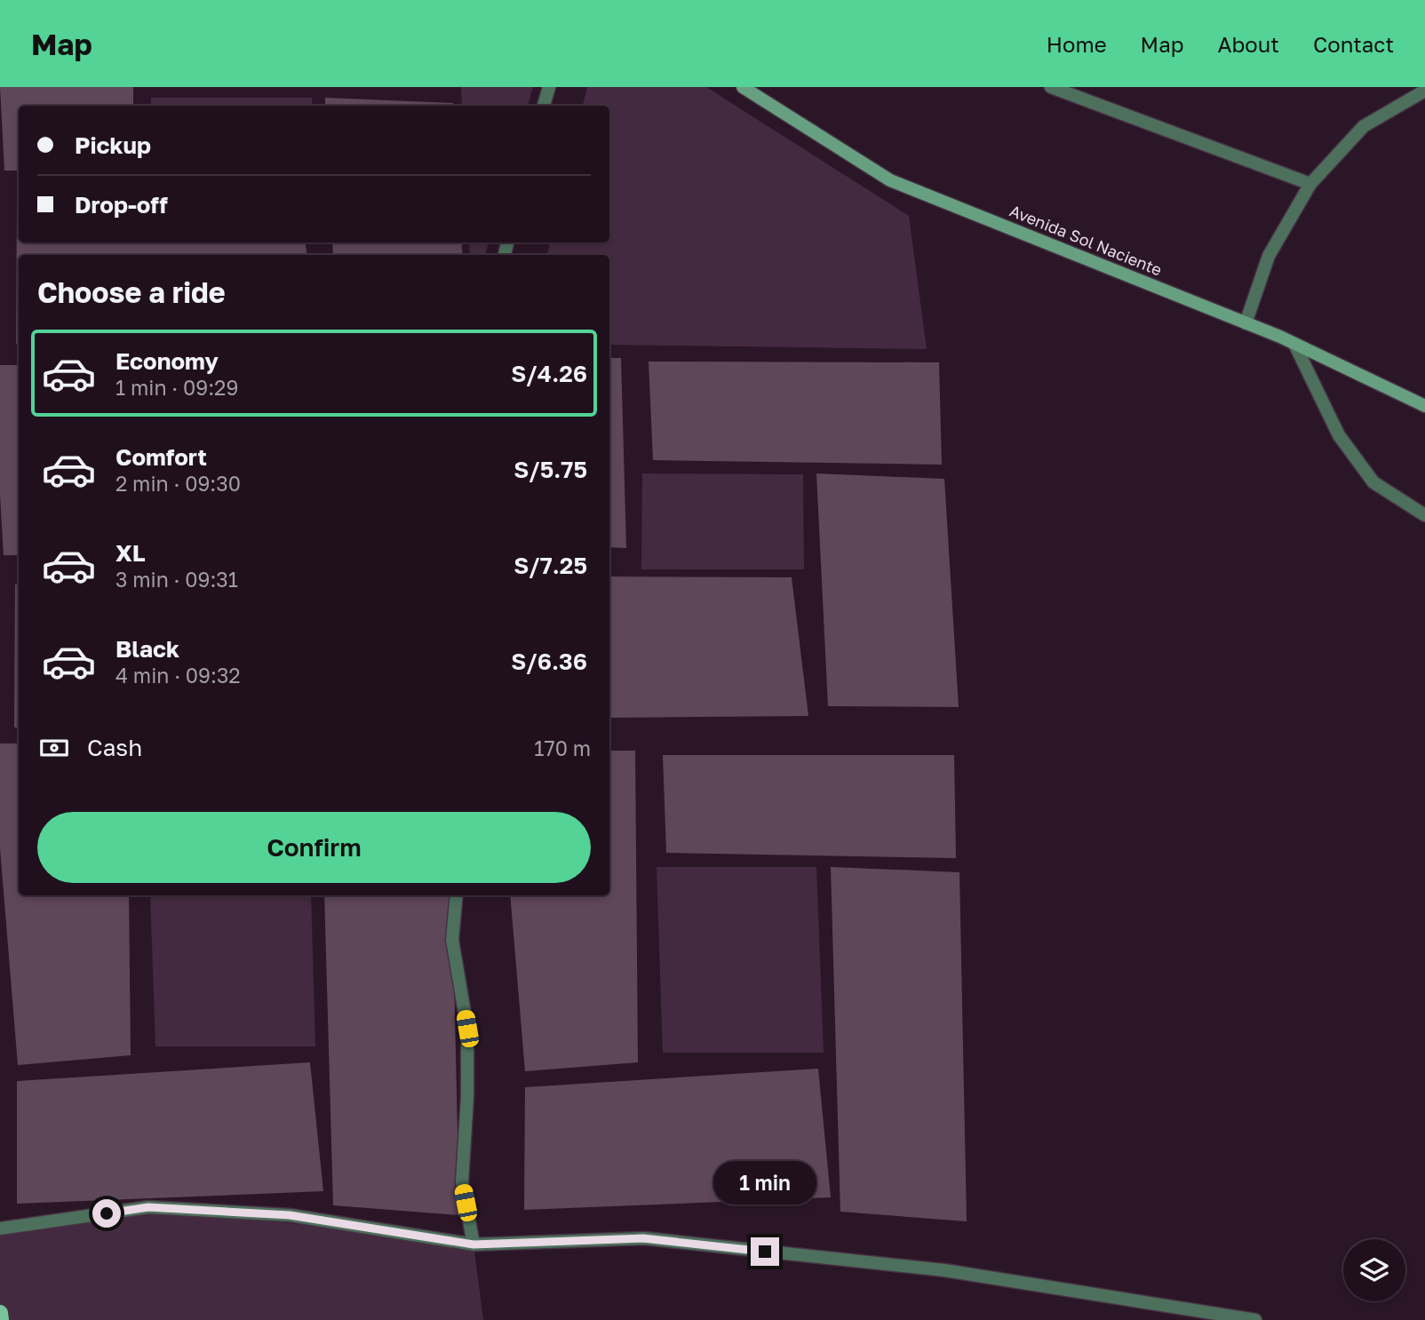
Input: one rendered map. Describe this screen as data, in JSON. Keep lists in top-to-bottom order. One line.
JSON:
{"streets":{"street":["Avenida Sol Naciente"]},"page":{"header":"Map","nav":["Home","Map","About","Contact"],"banner":["Pickup","Drop-off"],"heading":"Choose a ride","list":[{"name":"Economy","note":"1 min · 09:29","value":"S/4.26"},{"name":"Comfort","note":"2 min · 09:30","value":"S/5.75"},{"name":"XL","note":"3 min · 09:31","value":"S/7.25"},{"name":"Black","note":"4 min · 09:32","value":"S/6.36"}],"pay":["Cash","170 m"],"buttons":"Confirm","bubble":"1 min"}}
